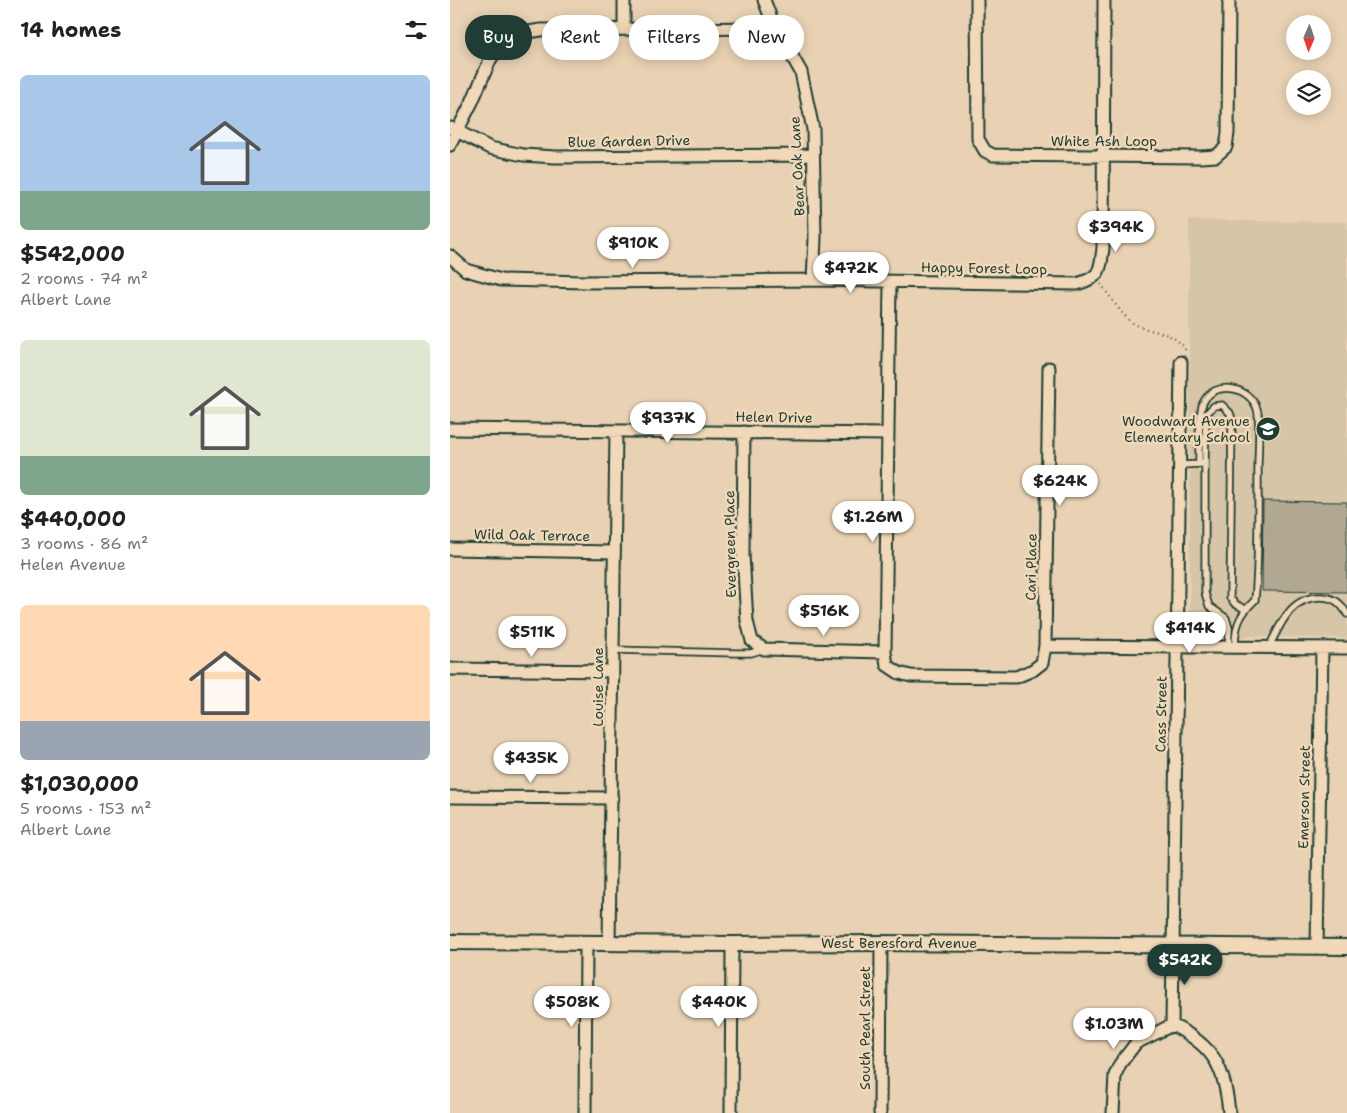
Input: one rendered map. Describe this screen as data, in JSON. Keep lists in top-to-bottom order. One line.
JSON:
{"streets":{"street":["Blue Garden Drive","White Ash Loop","Bear Oak Lane","Happy Forest Loop","Helen Drive","Wild Oak Terrace","Evergreen Place","Cari Place","Louise Lane","Cass Street","Emerson Street","West Beresford Avenue","South Pearl Street"]},"crossings":[["Blue Garden Drive","Bear Oak Lane"],["White Ash Loop","Happy Forest Loop"],["Bear Oak Lane","Happy Forest Loop"],["Helen Drive","Evergreen Place"],["Helen Drive","Louise Lane"],["Wild Oak Terrace","Louise Lane"],["Louise Lane","West Beresford Avenue"],["Cass Street","West Beresford Avenue"],["Emerson Street","West Beresford Avenue"],["West Beresford Avenue","South Pearl Street"]],"places":{"school or university":["Woodward Avenue Elementary School"]},"north":"bottom","page":{"heading":"14 homes","chip":["Buy","Rent","Filters","New"],"list":[{"name":"$542,000","note":"2 rooms · 74 m² · Albert Lane"},{"name":"$440,000","note":"3 rooms · 86 m² · Helen Avenue"},{"name":"$1,030,000","note":"5 rooms · 153 m² · Albert Lane"}],"price":["$394K","$910K","$472K","$937K","$624K","$1.26M","$516K","$414K","$511K","$435K","$542K","$508K","$440K","$1.03M"]}}
